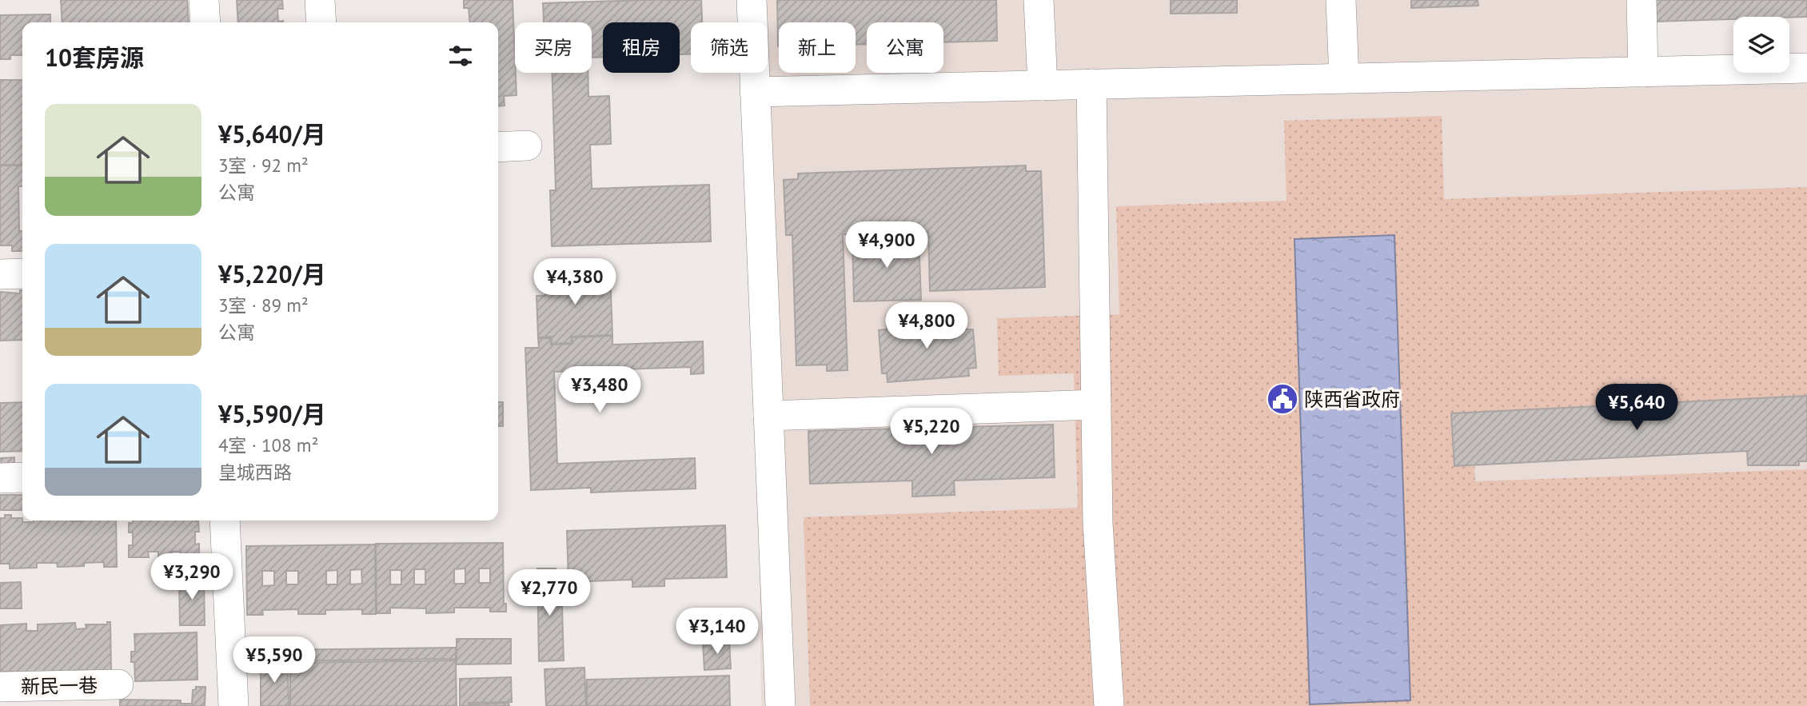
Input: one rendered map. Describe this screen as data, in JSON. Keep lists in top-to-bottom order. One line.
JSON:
{"streets":{"street":["新民一巷"]},"places":{"public building":["陕西省政府"]},"page":{"chip":["买房","租房","筛选","新上","公寓"],"heading":"10套房源","list":[{"name":"¥5,640/月","note":"3室 · 92 m² · 公寓"},{"name":"¥5,220/月","note":"3室 · 89 m² · 公寓"},{"name":"¥5,590/月","note":"4室 · 108 m² · 皇城西路"}],"price":["¥4,900","¥4,380","¥4,800","¥3,480","¥5,640","¥5,220","¥3,290","¥2,770","¥3,140","¥5,590"]}}
